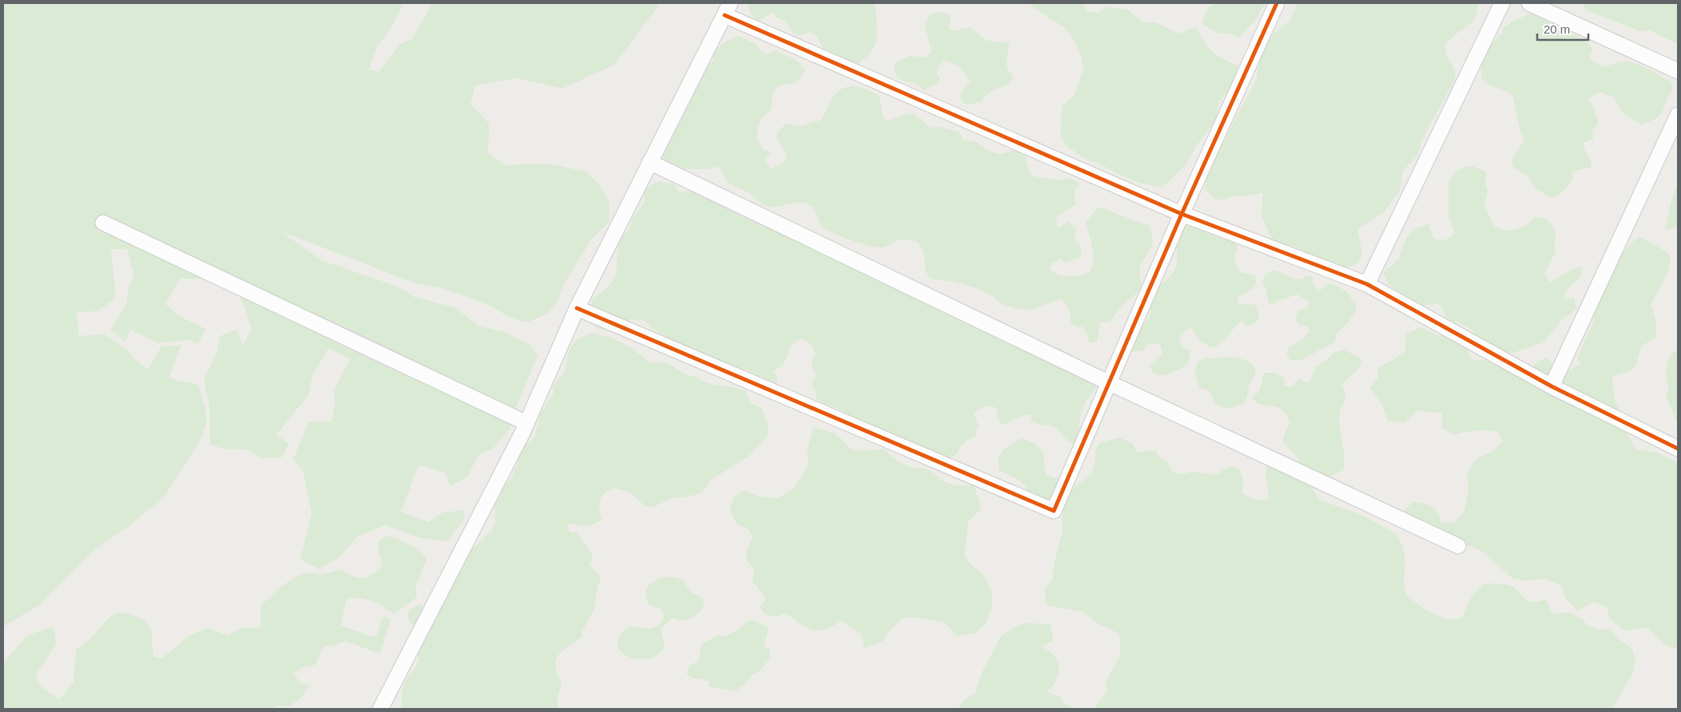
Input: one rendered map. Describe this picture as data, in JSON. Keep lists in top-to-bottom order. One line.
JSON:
{"scale_bar":"20 m"}
